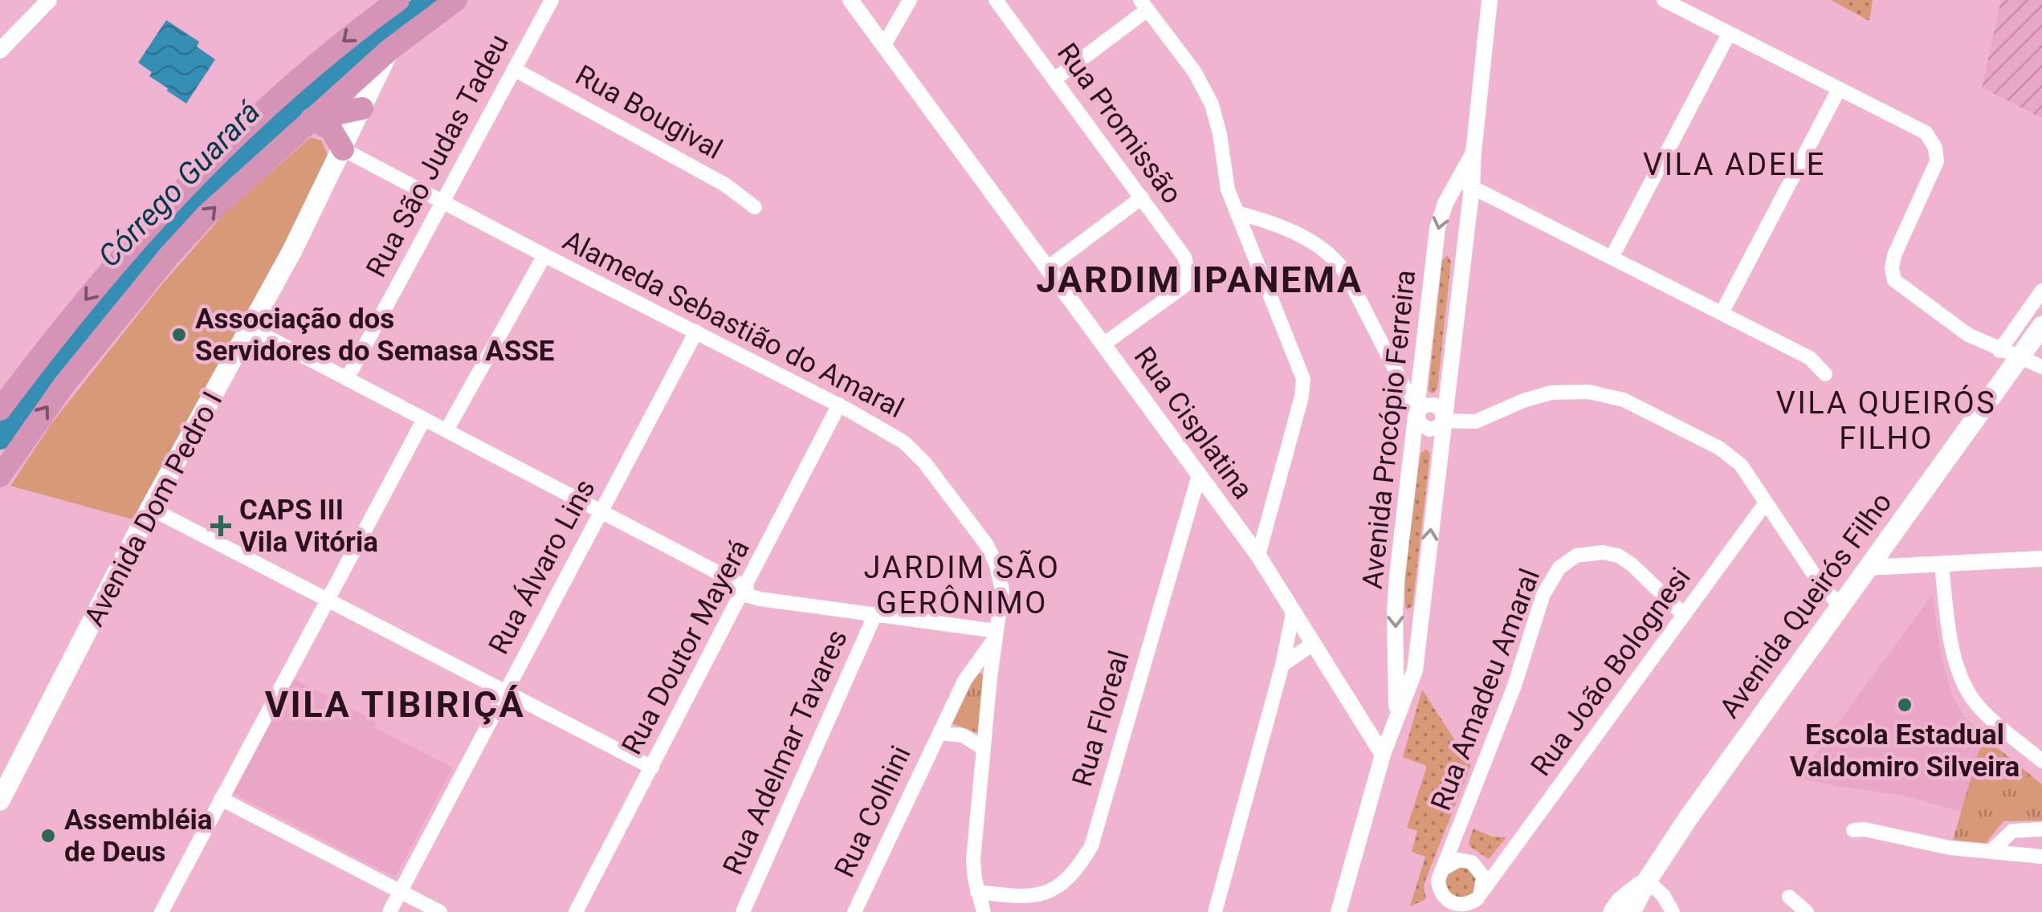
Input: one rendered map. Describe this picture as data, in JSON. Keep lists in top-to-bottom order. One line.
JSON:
{"streets":{"main road":["Avenida Dom Pedro I","Avenida Queirós Filho"],"street":["Rua Bougival","Rua Promissão","Rua São Judas Tadeu","Alameda Sebastião do Amaral","Rua Cisplatina","Avenida Procópio Ferreira","Rua Álvaro Lins","Rua Doutor Mayerá","Rua João Bolognesi","Rua Amadeu Amaral","Rua Floreal","Rua Adelmar Tavares","Rua Colhini"]},"crossings":[["Rua Bougival","Rua São Judas Tadeu"],["Rua Promissão","Rua Cisplatina"],["Rua São Judas Tadeu","Alameda Sebastião do Amaral"],["Alameda Sebastião do Amaral","Avenida Dom Pedro I"],["Alameda Sebastião do Amaral","Rua Álvaro Lins"],["Alameda Sebastião do Amaral","Rua Doutor Mayerá"],["Alameda Sebastião do Amaral","Rua Floreal"],["Alameda Sebastião do Amaral","Rua Colhini"],["Rua Cisplatina","Avenida Procópio Ferreira"],["Rua Cisplatina","Rua Floreal"],["Rua João Bolognesi","Rua Amadeu Amaral"]],"districts":["VILA ADELE","JARDIM IPANEMA","VILA QUEIRÓS FILHO","JARDIM SÃO GERÔNIMO","VILA TIBIRIÇÁ"],"water":["Córrego Guarará"],"places":{"other":["Associação dos Servidores do Semasa ASSE","Escola Estadual Valdomiro Silveira","Assembléia de Deus"],"health":["CAPS III Vila Vitória"]}}
